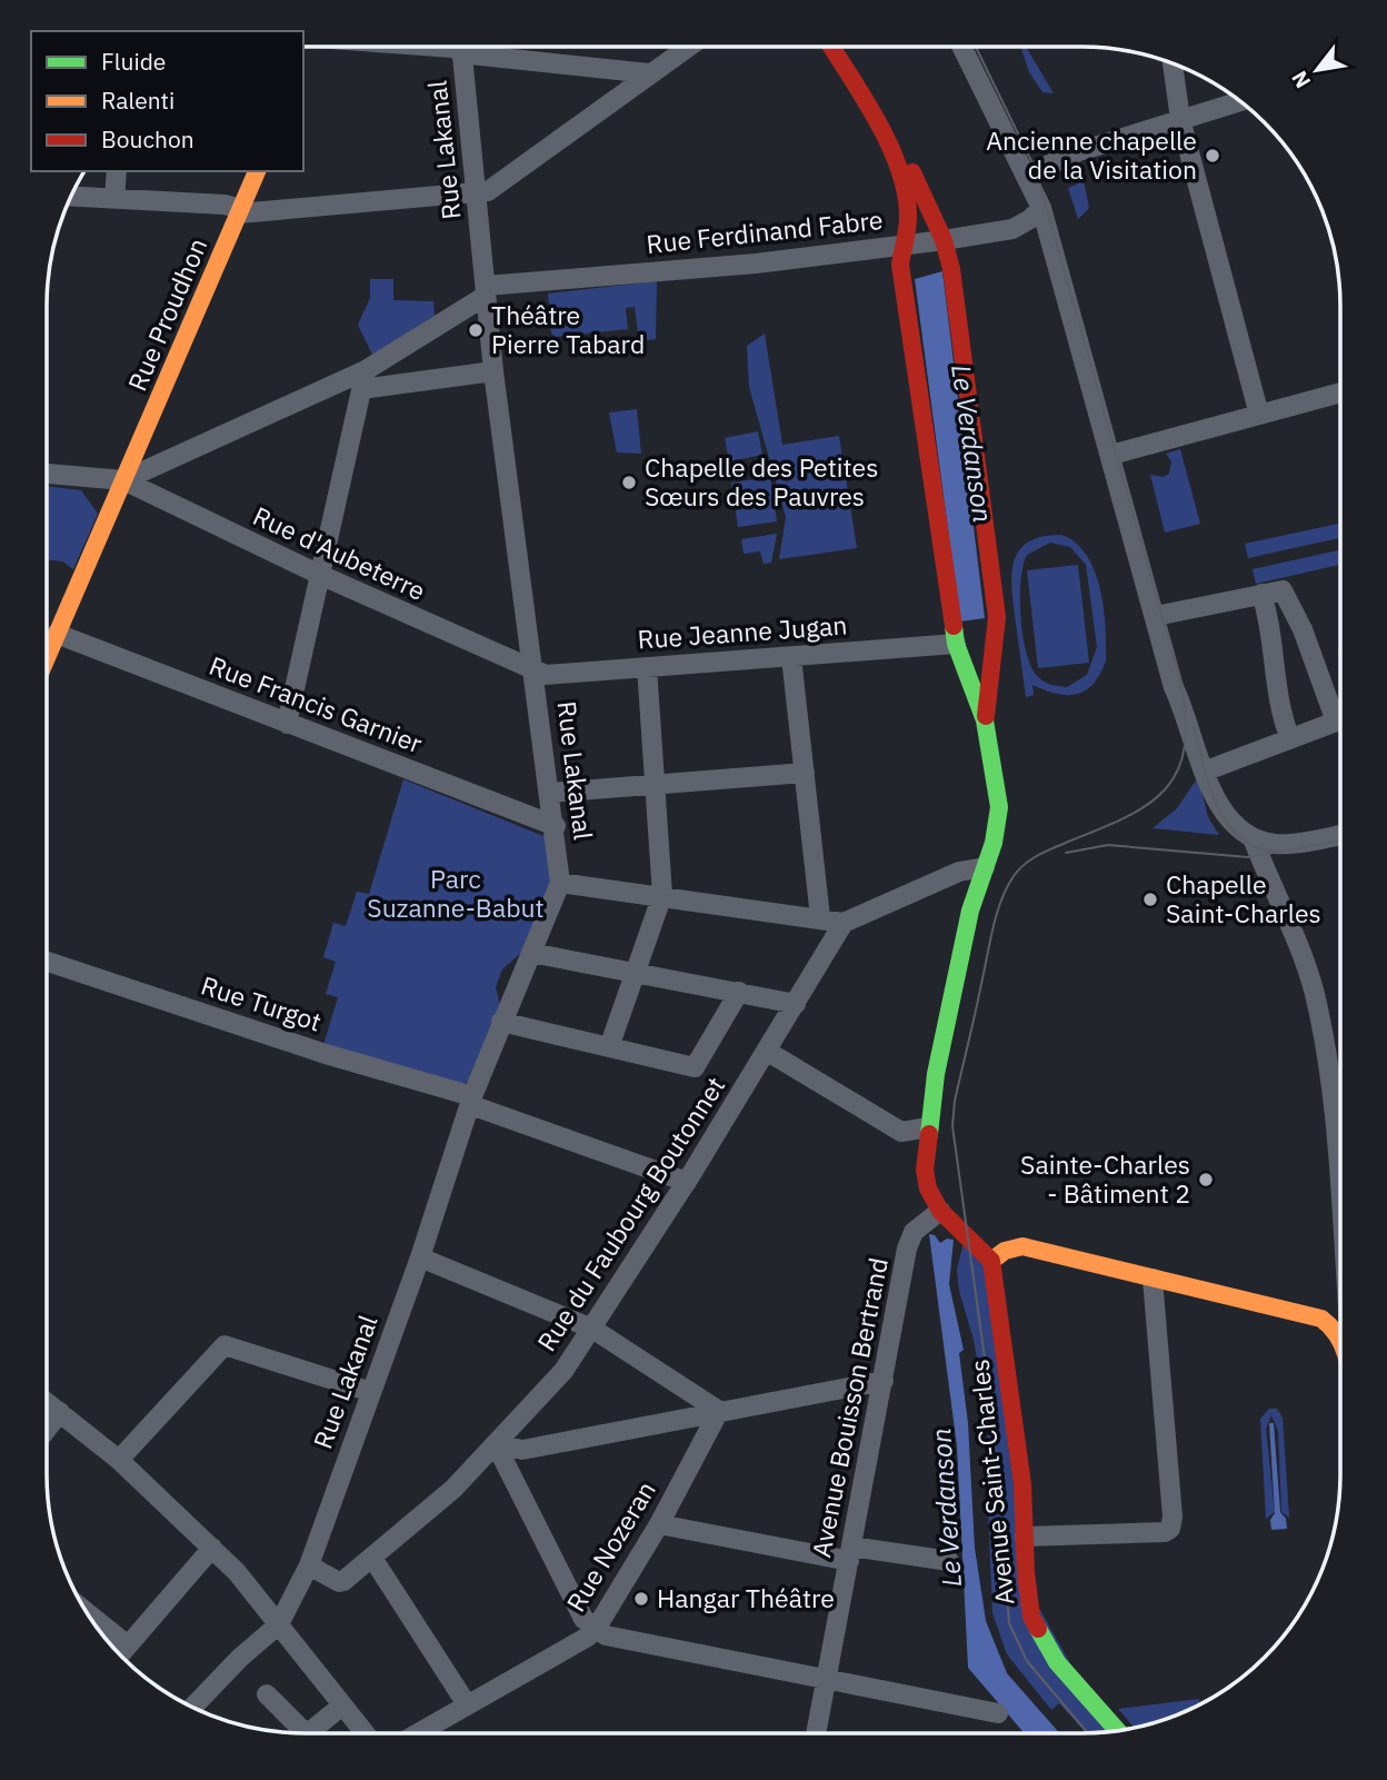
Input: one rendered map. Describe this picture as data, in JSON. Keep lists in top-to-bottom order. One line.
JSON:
{"streets":{"main road":["Rue Proudhon","Avenue Saint-Charles"],"street":["Rue Lakanal","Rue Ferdinand Fabre","Rue d'Aubeterre","Rue Jeanne Jugan","Rue Francis Garnier","Rue Turgot","Rue du Faubourg Boutonnet","Avenue Bouisson Bertrand","Rue Nozeran"]},"crossings":[["Rue Lakanal","Rue Ferdinand Fabre"],["Rue Lakanal","Rue d'Aubeterre"],["Rue Lakanal","Rue Jeanne Jugan"],["Rue Lakanal","Rue Francis Garnier"],["Rue Lakanal","Rue Turgot"],["Rue Lakanal","Rue du Faubourg Boutonnet"],["Rue Ferdinand Fabre","Rue Proudhon"],["Rue Ferdinand Fabre","Rue d'Aubeterre"],["Rue Proudhon","Rue d'Aubeterre"],["Rue Proudhon","Rue Francis Garnier"],["Rue d'Aubeterre","Rue Jeanne Jugan"],["Rue Turgot","Rue du Faubourg Boutonnet"]],"water":["Le Verdanson"],"parks":["Parc Suzanne-Babut"],"places":["Ancienne chapelle de la Visitation","Théâtre Pierre Tabard","Chapelle des Petites Sœurs des Pauvres","Chapelle Saint-Charles","Sainte-Charles - Bâtiment 2","Hangar Théâtre"],"legend":["Fluide","Ralenti","Bouchon"],"north":"bottom left"}
